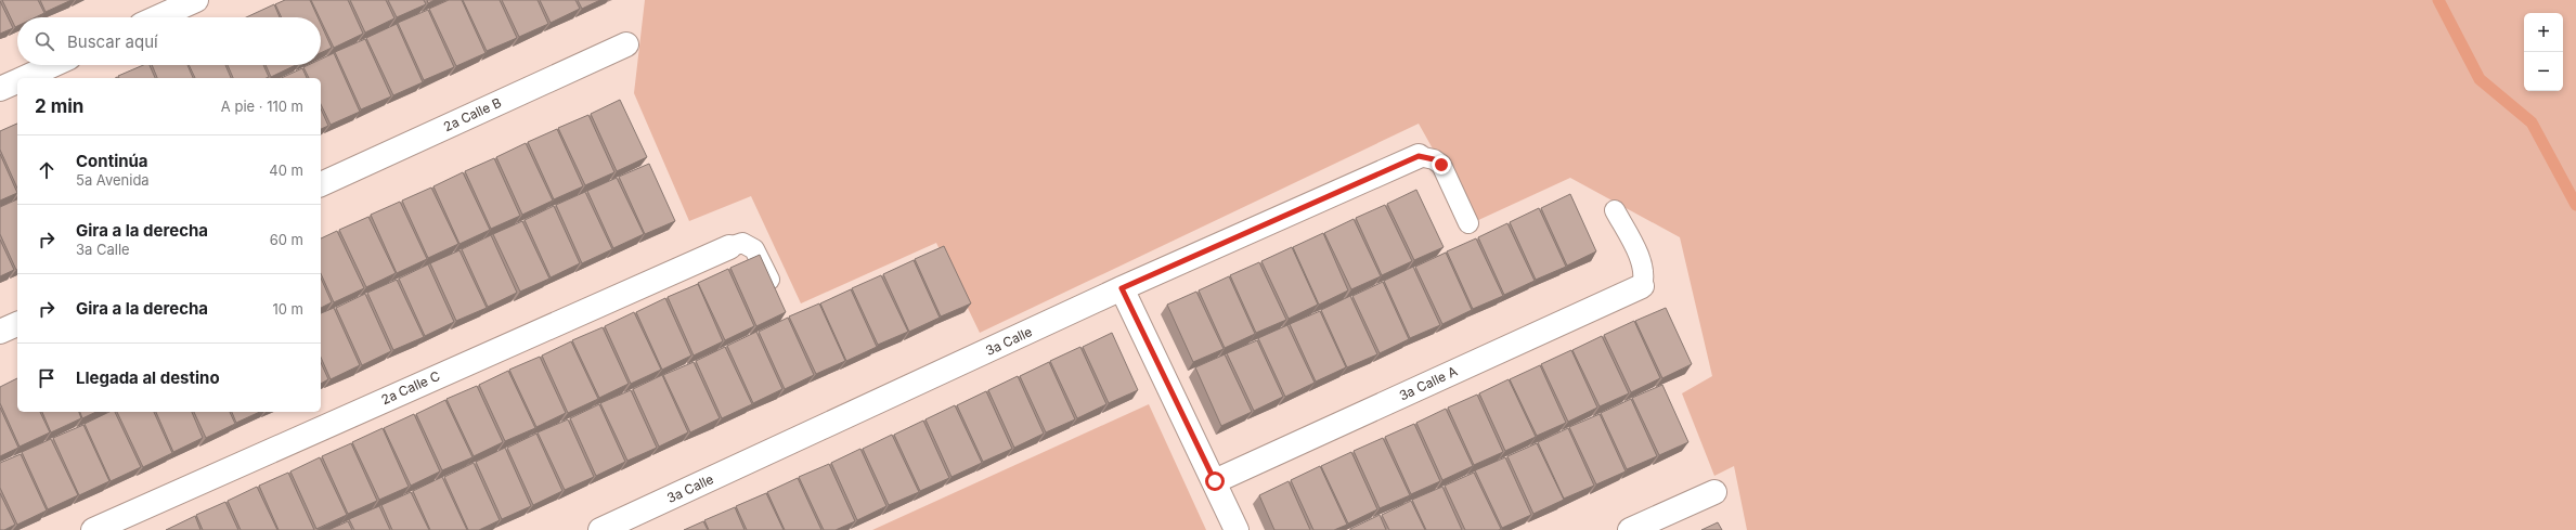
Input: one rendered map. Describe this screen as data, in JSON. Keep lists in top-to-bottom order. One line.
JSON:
{"streets":{"street":["2a Calle B","3a Calle","3a Calle A","2a Calle C"]},"page":{"map_buttons":["+","−"],"search":"Buscar aquí","heading":["2 min","A pie · 110 m"],"list":[["Continúa","5a Avenida","40 m"],["Gira a la derecha","3a Calle","60 m"],["Gira a la derecha","10 m"],"Llegada al destino"]}}
